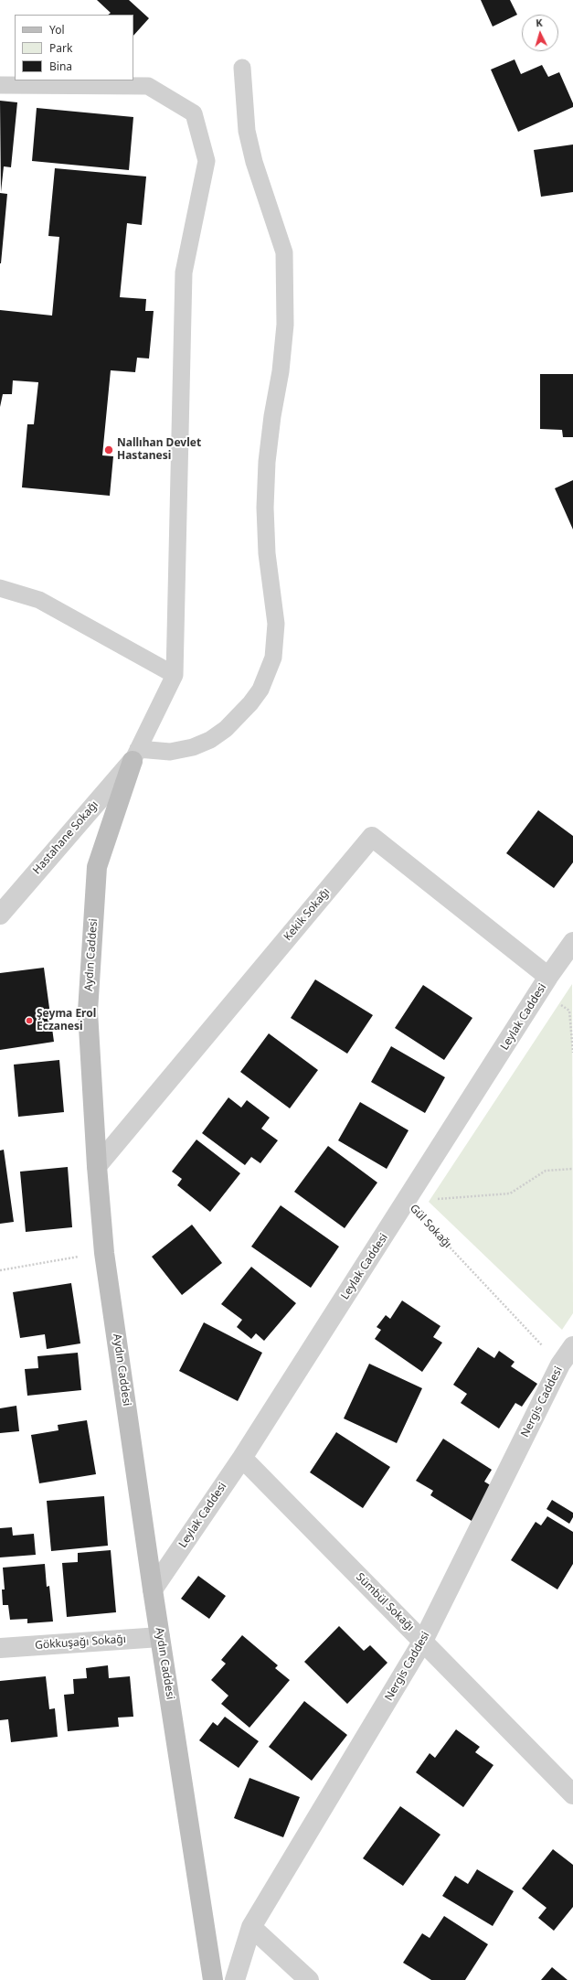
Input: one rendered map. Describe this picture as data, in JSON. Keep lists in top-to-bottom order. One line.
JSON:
{"streets":{"street":["Hastahane Sokağı","Kekik Sokağı","Aydın Caddesi","Leylak Caddesi","Nergis Caddesi","Sümbül Sokağı","Gökkuşağı Sokağı"],"path":["Gül Sokağı"]},"crossings":[["Hastahane Sokağı","Aydın Caddesi"],["Kekik Sokağı","Aydın Caddesi"],["Kekik Sokağı","Leylak Caddesi"],["Aydın Caddesi","Leylak Caddesi"],["Aydın Caddesi","Gökkuşağı Sokağı"],["Leylak Caddesi","Gül Sokağı"],["Leylak Caddesi","Sümbül Sokağı"],["Gül Sokağı","Nergis Caddesi"],["Nergis Caddesi","Sümbül Sokağı"]],"places":["Nallıhan Devlet Hastanesi","Şeyma Erol Eczanesi"],"legend":["Yol","Park","Bina"],"north":"top"}
